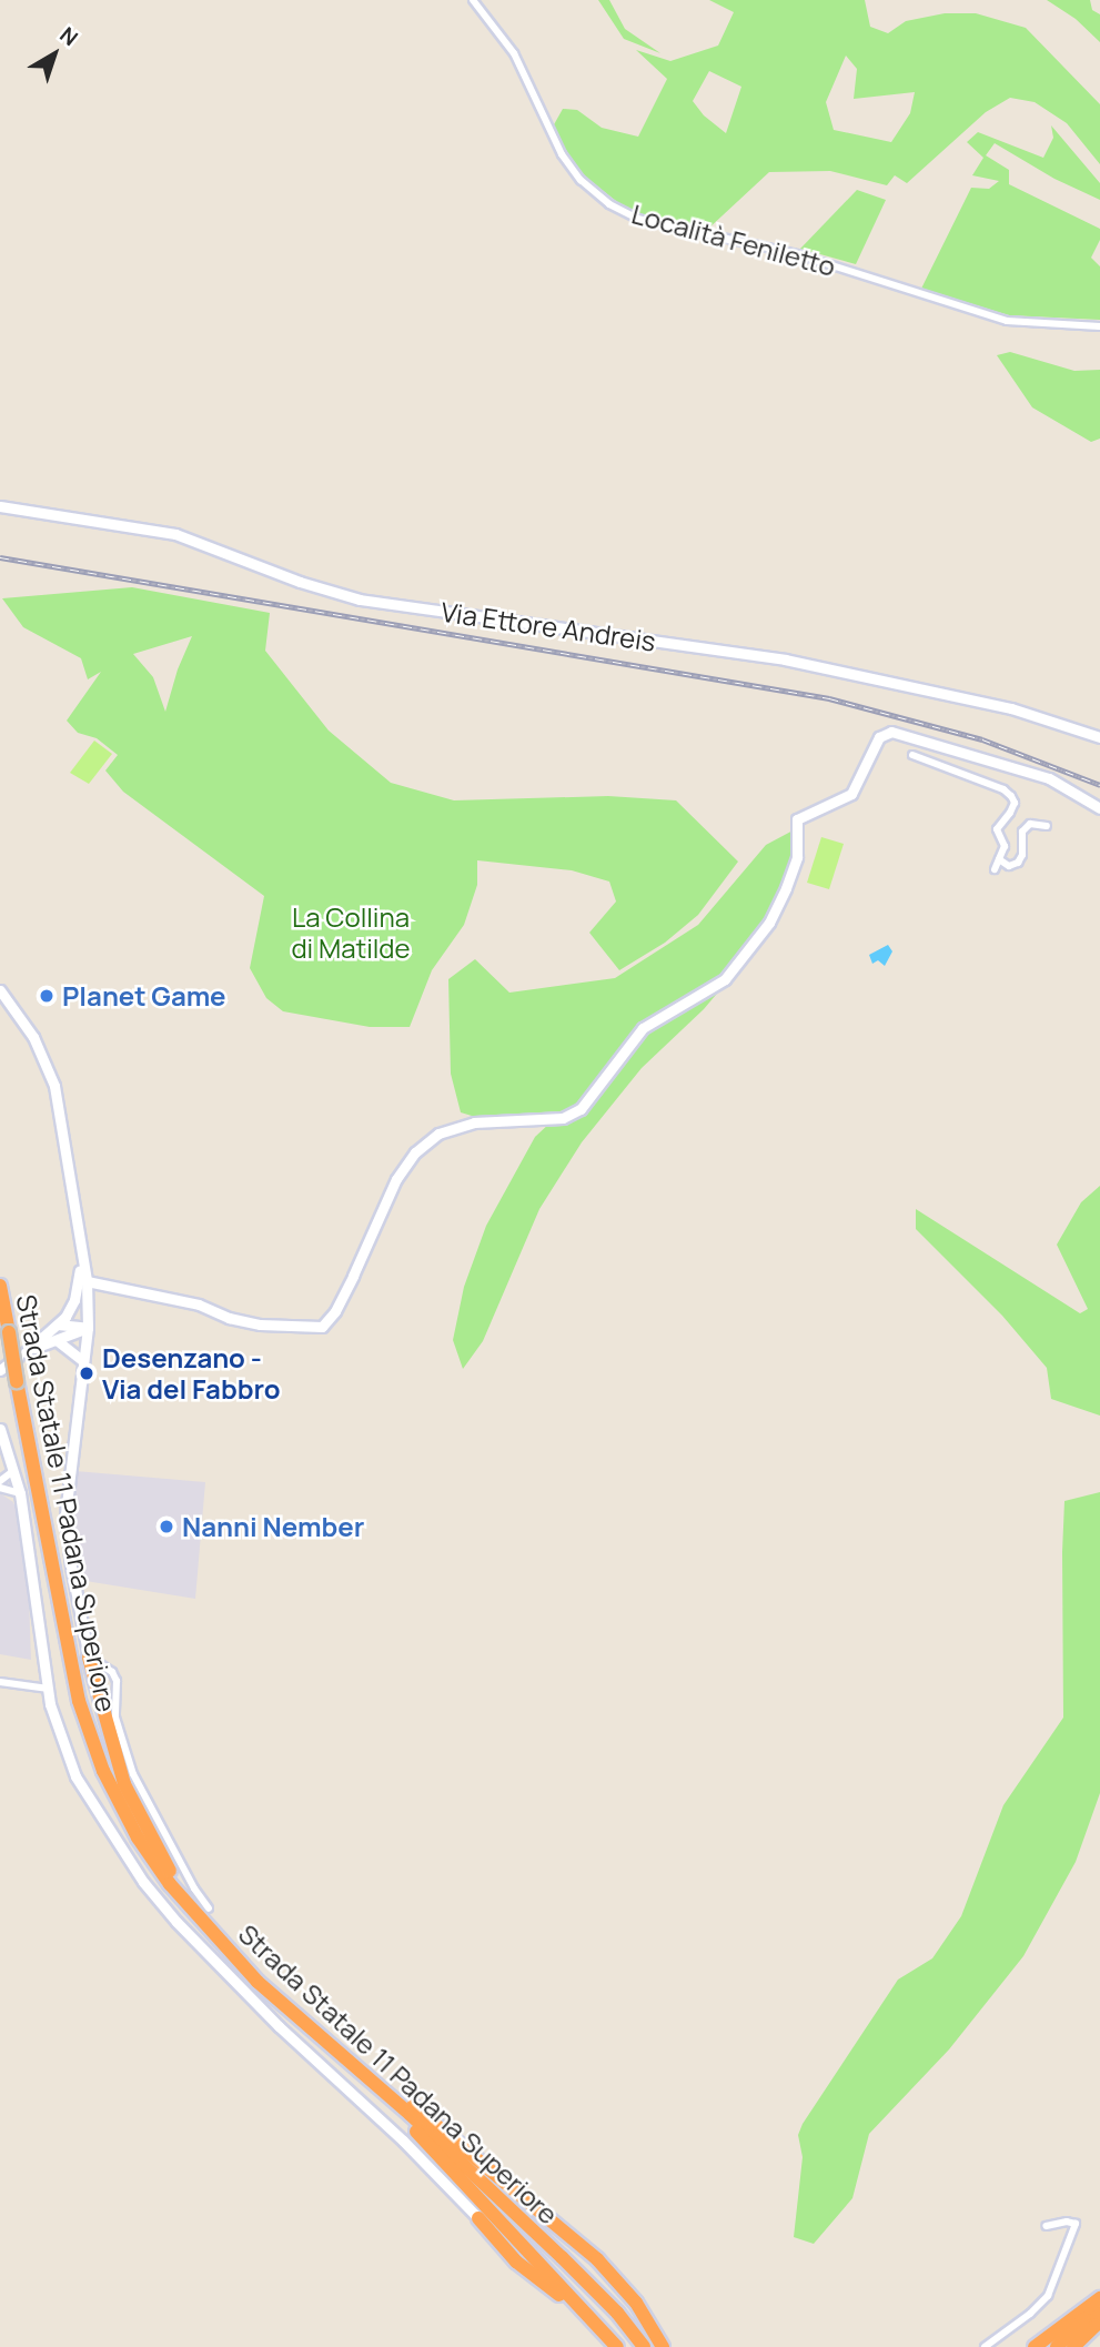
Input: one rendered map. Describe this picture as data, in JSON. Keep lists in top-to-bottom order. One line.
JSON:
{"streets":{"highway":["Strada Statale 11 Padana Superiore"],"street":["Località Feniletto","Via Ettore Andreis"]},"parks":["La Collina di Matilde"],"places":["Planet Game","Desenzano - Via del Fabbro","Nanni Nember"],"north":"top right"}
